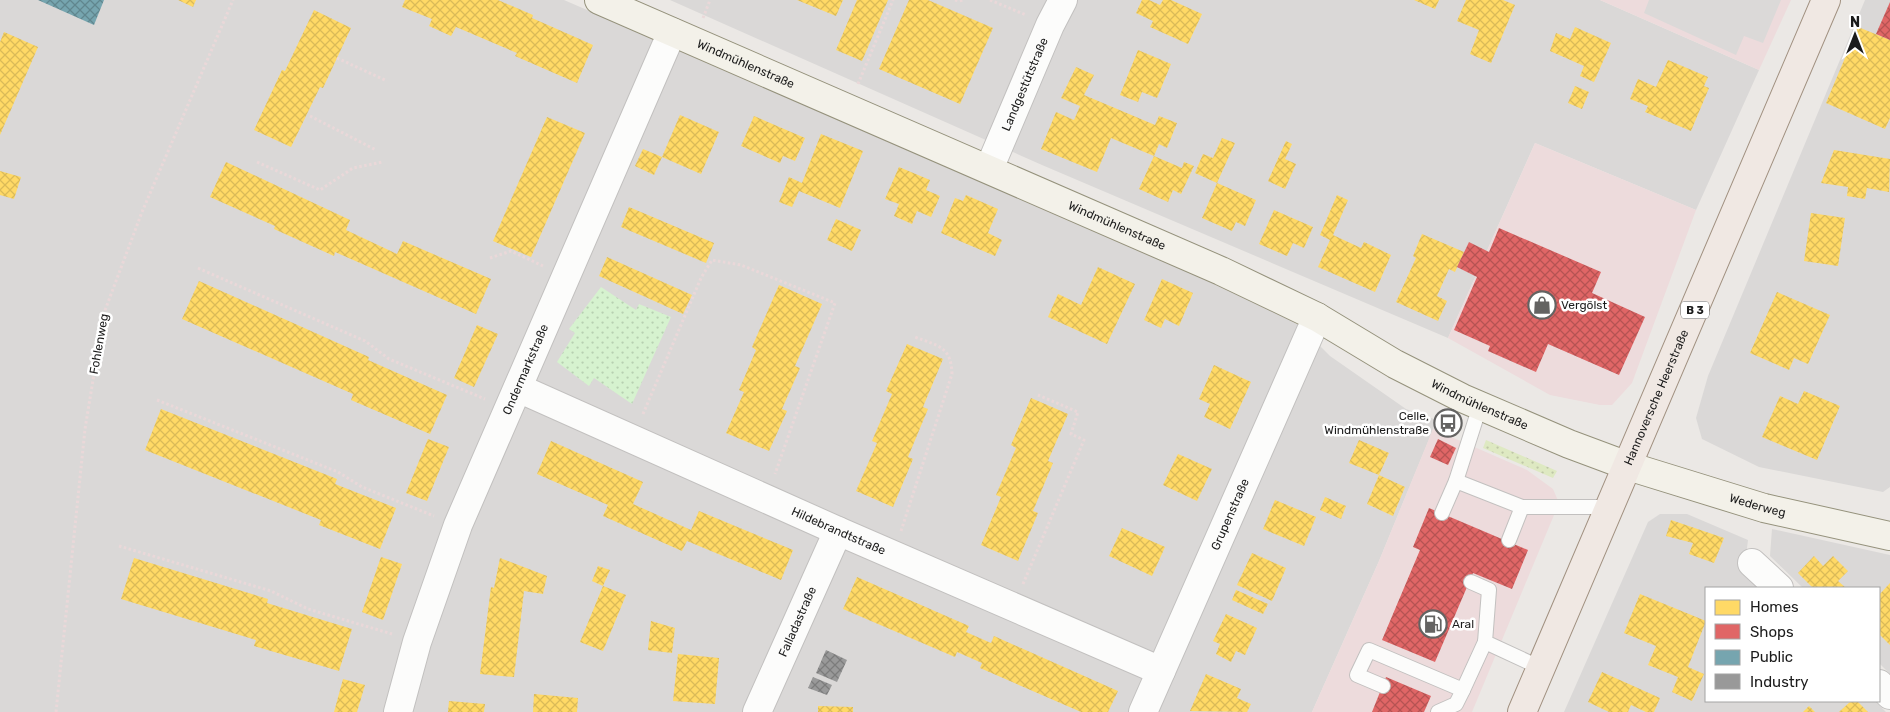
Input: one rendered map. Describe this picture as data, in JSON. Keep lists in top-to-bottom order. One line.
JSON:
{"streets":{"main road":["B 3","Hannoversche Heerstraße"],"street":["Windmühlenstraße","Landgestütstraße","Ondermarkstraße","Wederweg","Grupenstraße","Hildebrandtstraße","Falladastraße"],"path":["Fohlenweg"]},"crossings":[["Windmühlenstraße","Landgestütstraße"],["Windmühlenstraße","Ondermarkstraße"],["Windmühlenstraße","Hannoversche Heerstraße"],["Windmühlenstraße","Wederweg"],["Windmühlenstraße","Grupenstraße"],["Ondermarkstraße","Hildebrandtstraße"],["Hannoversche Heerstraße","Wederweg"],["Grupenstraße","Hildebrandtstraße"],["Hildebrandtstraße","Falladastraße"]],"places":{"shop":["Vergölst"],"bus stop":["Celle, Windmühlenstraße"],"fuel station":["Aral"]},"legend":["Homes","Shops","Public","Industry"],"north":"top"}
